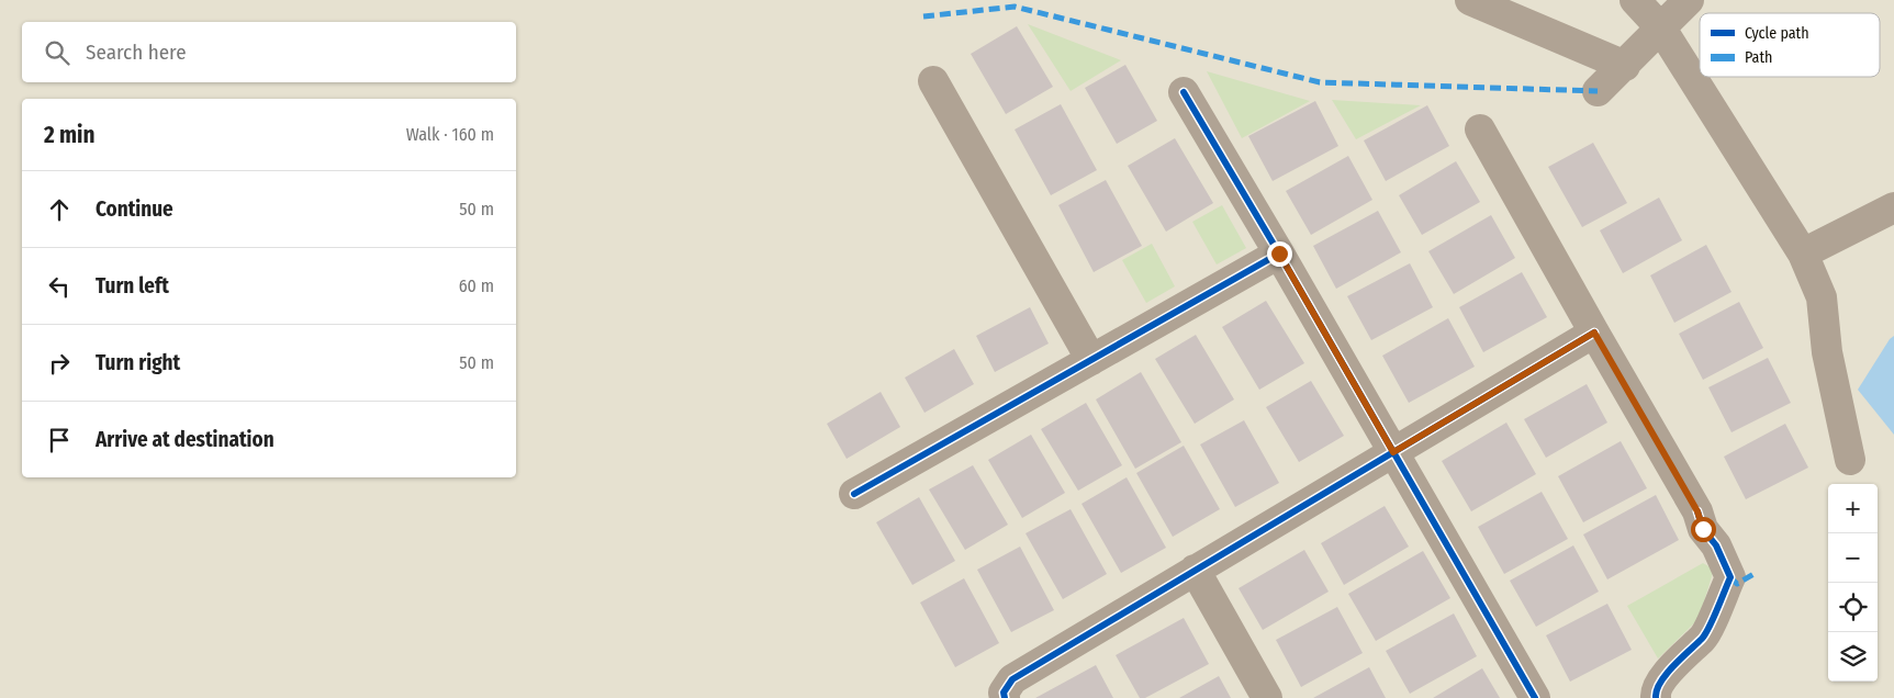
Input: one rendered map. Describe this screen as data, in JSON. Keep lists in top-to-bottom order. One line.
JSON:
{"legend":["Cycle path","Path"],"page":{"search":"Search here","heading":["2 min","Walk · 160 m"],"list":[["Continue","50 m"],["Turn left","60 m"],["Turn right","50 m"],"Arrive at destination"],"map_buttons":["+","−"]}}
